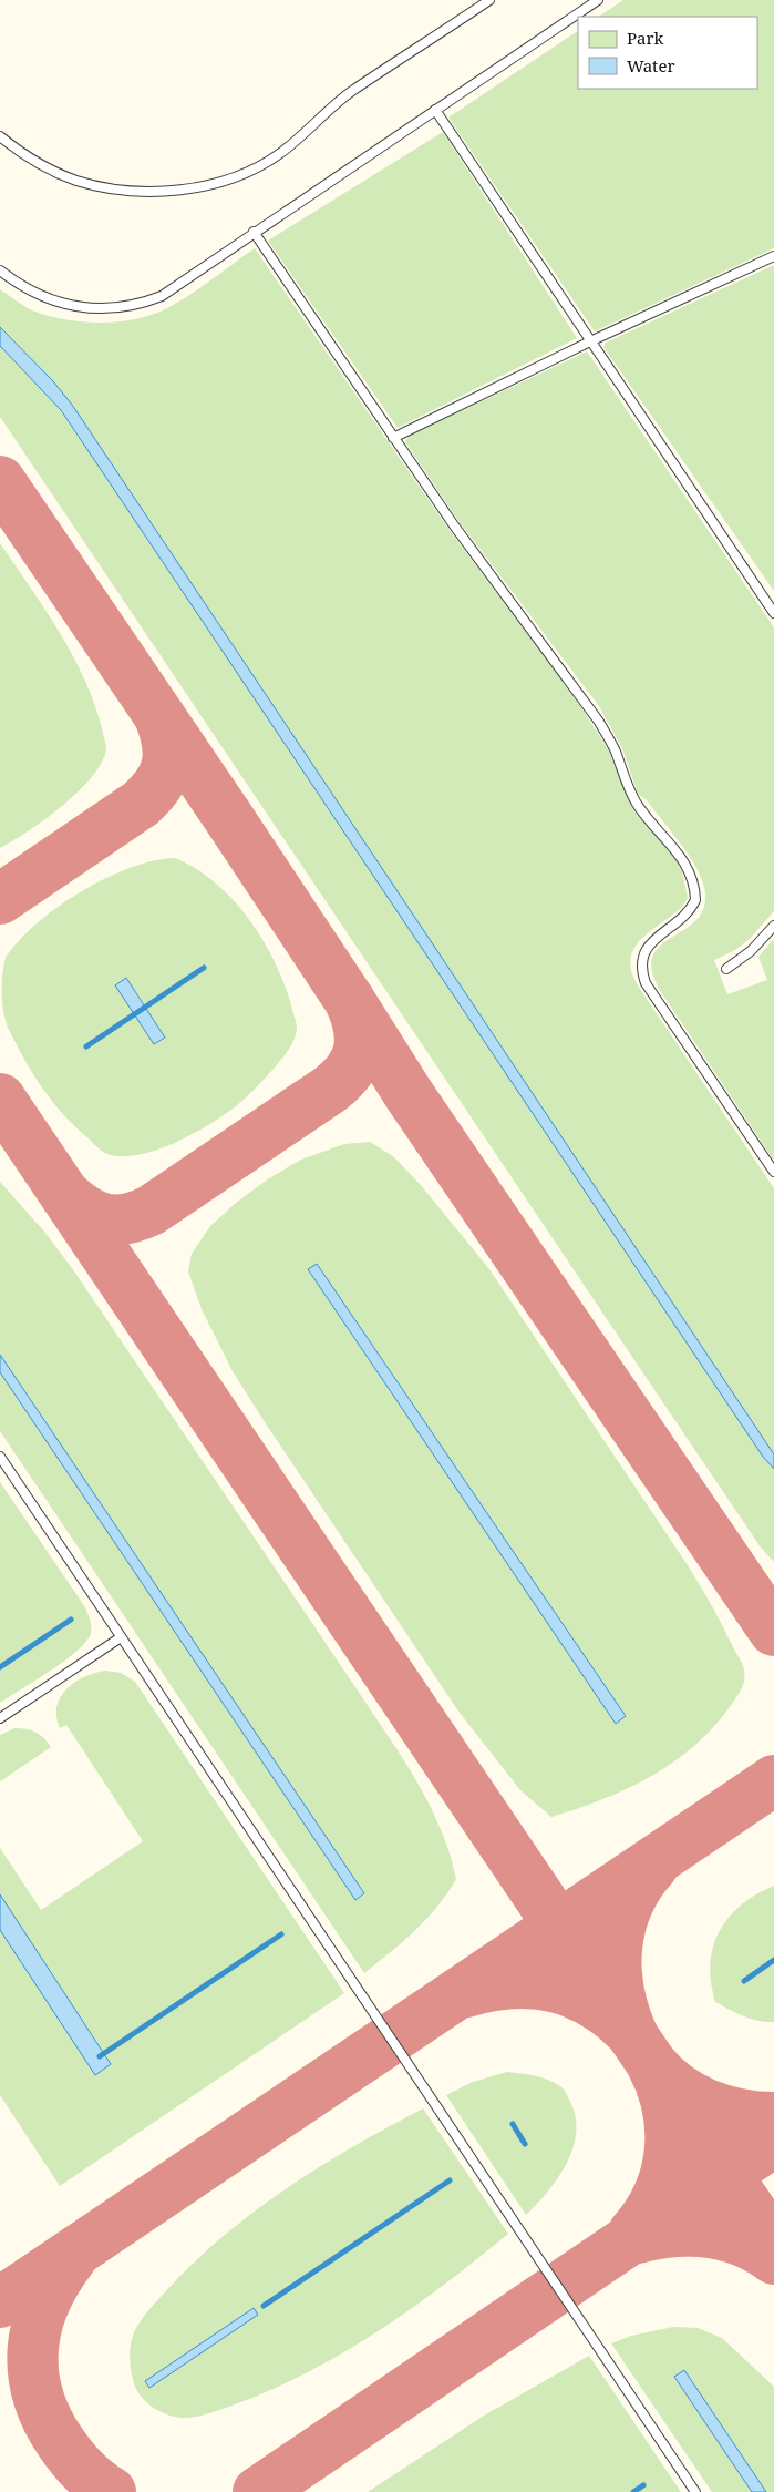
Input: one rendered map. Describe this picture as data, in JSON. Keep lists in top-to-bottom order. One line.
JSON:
{"legend":["Park","Water"]}
